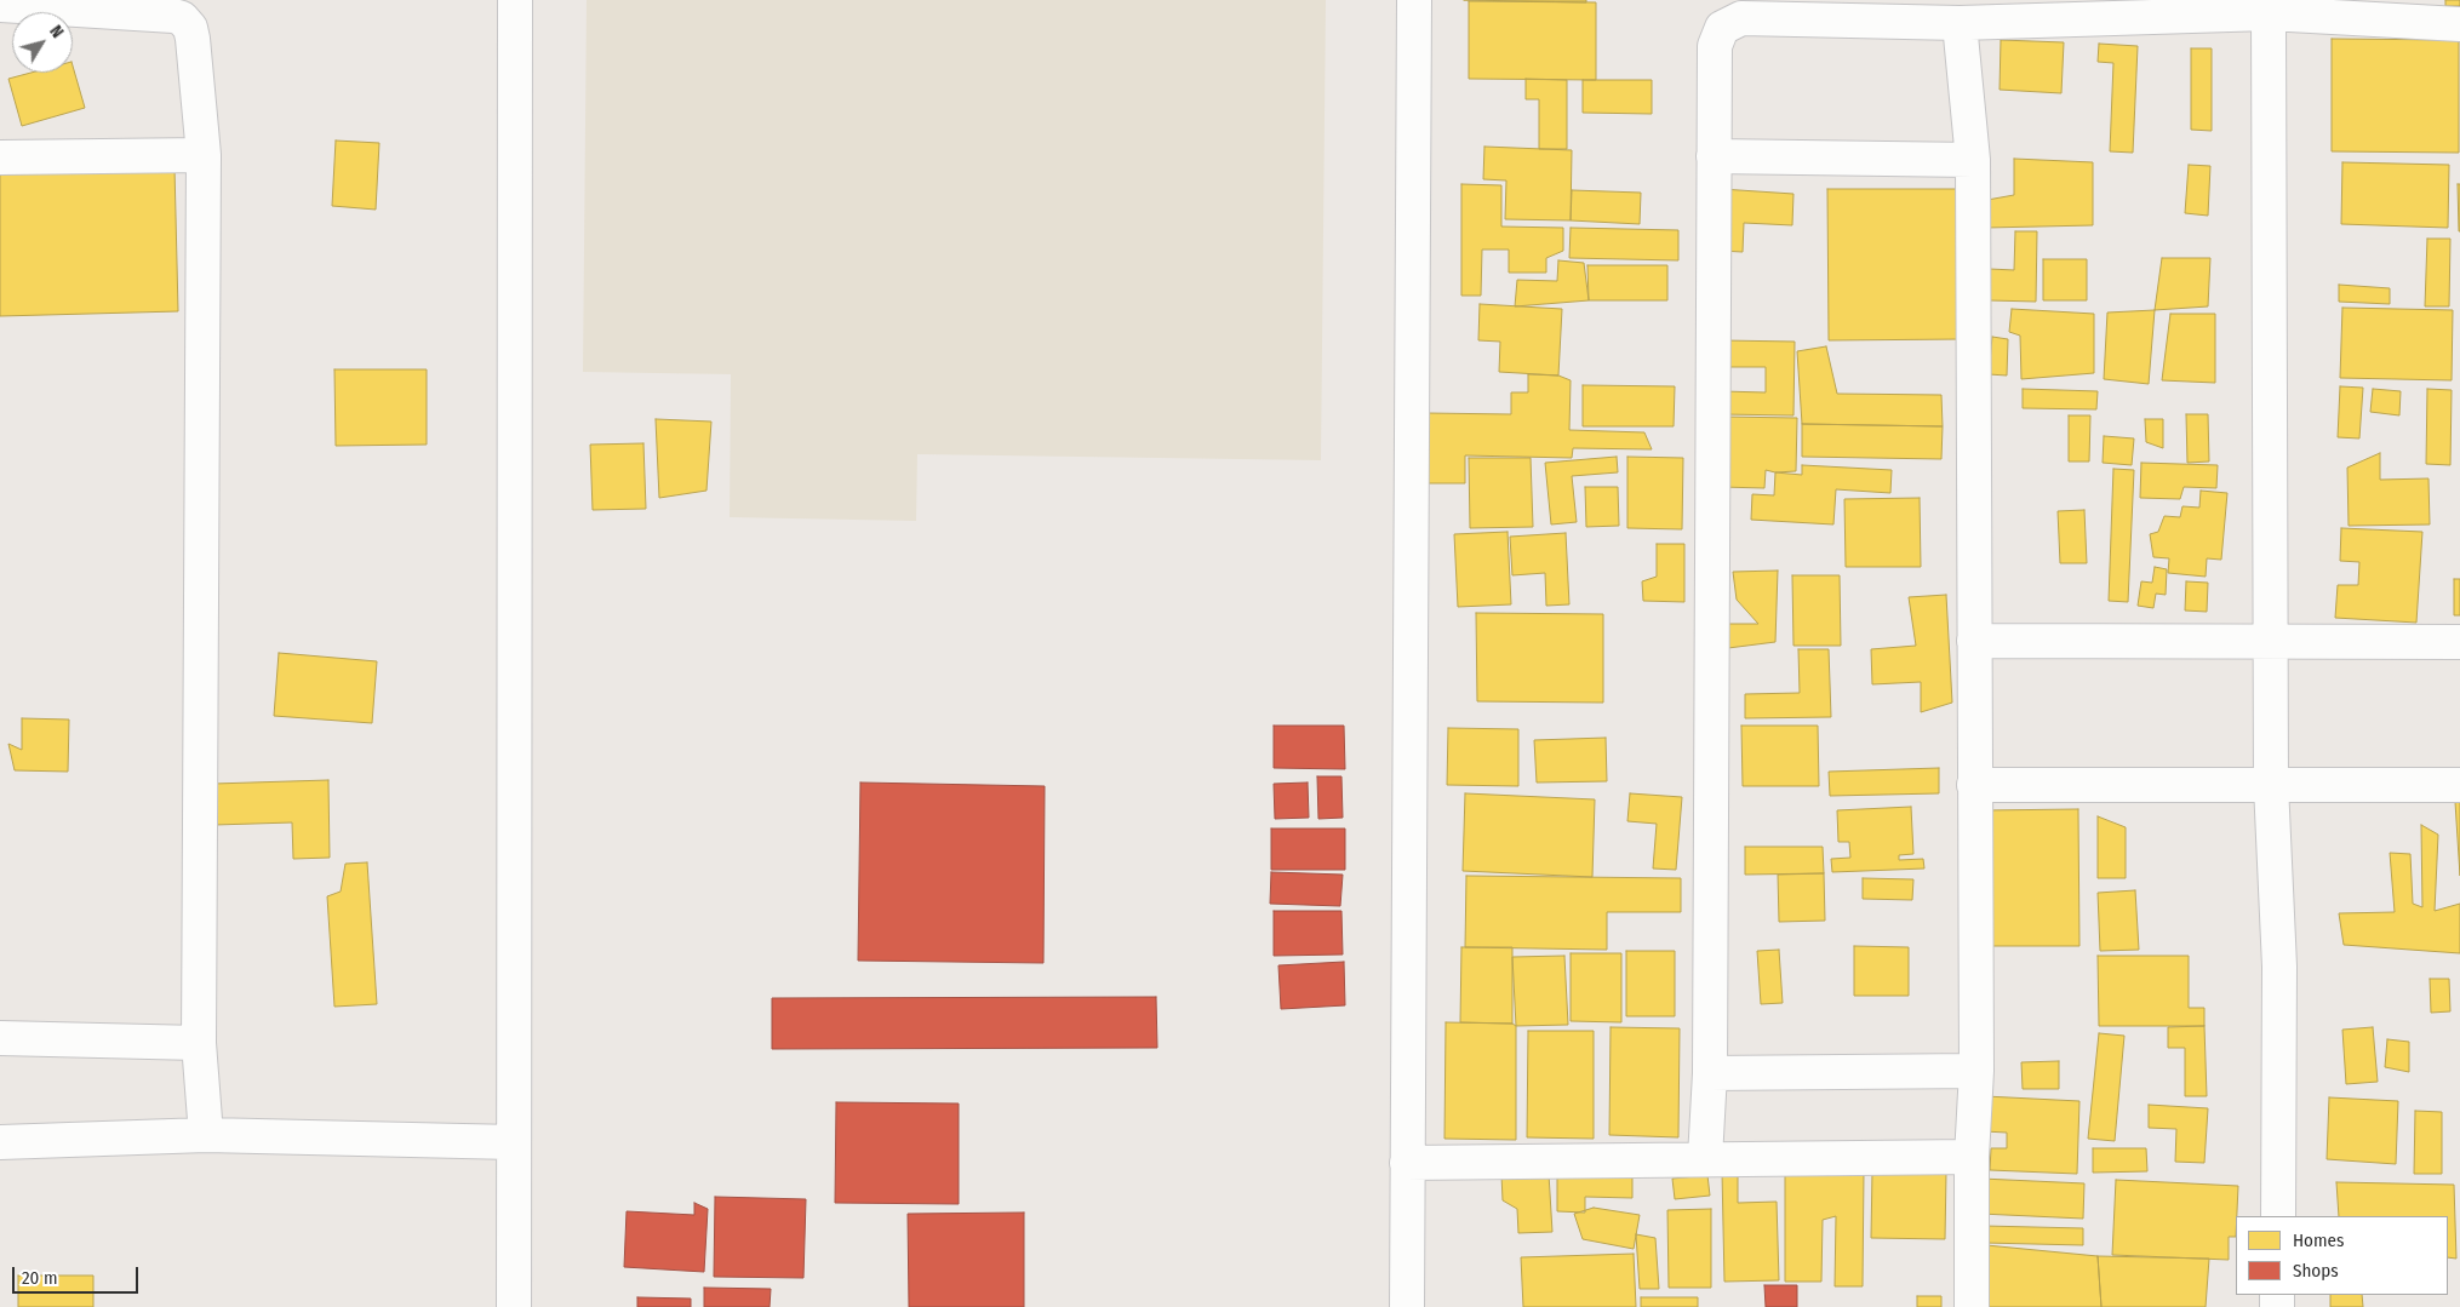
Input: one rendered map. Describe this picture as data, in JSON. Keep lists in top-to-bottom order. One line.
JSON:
{"legend":["Homes","Shops"],"scale_bar":"20 m","north":"top right"}
